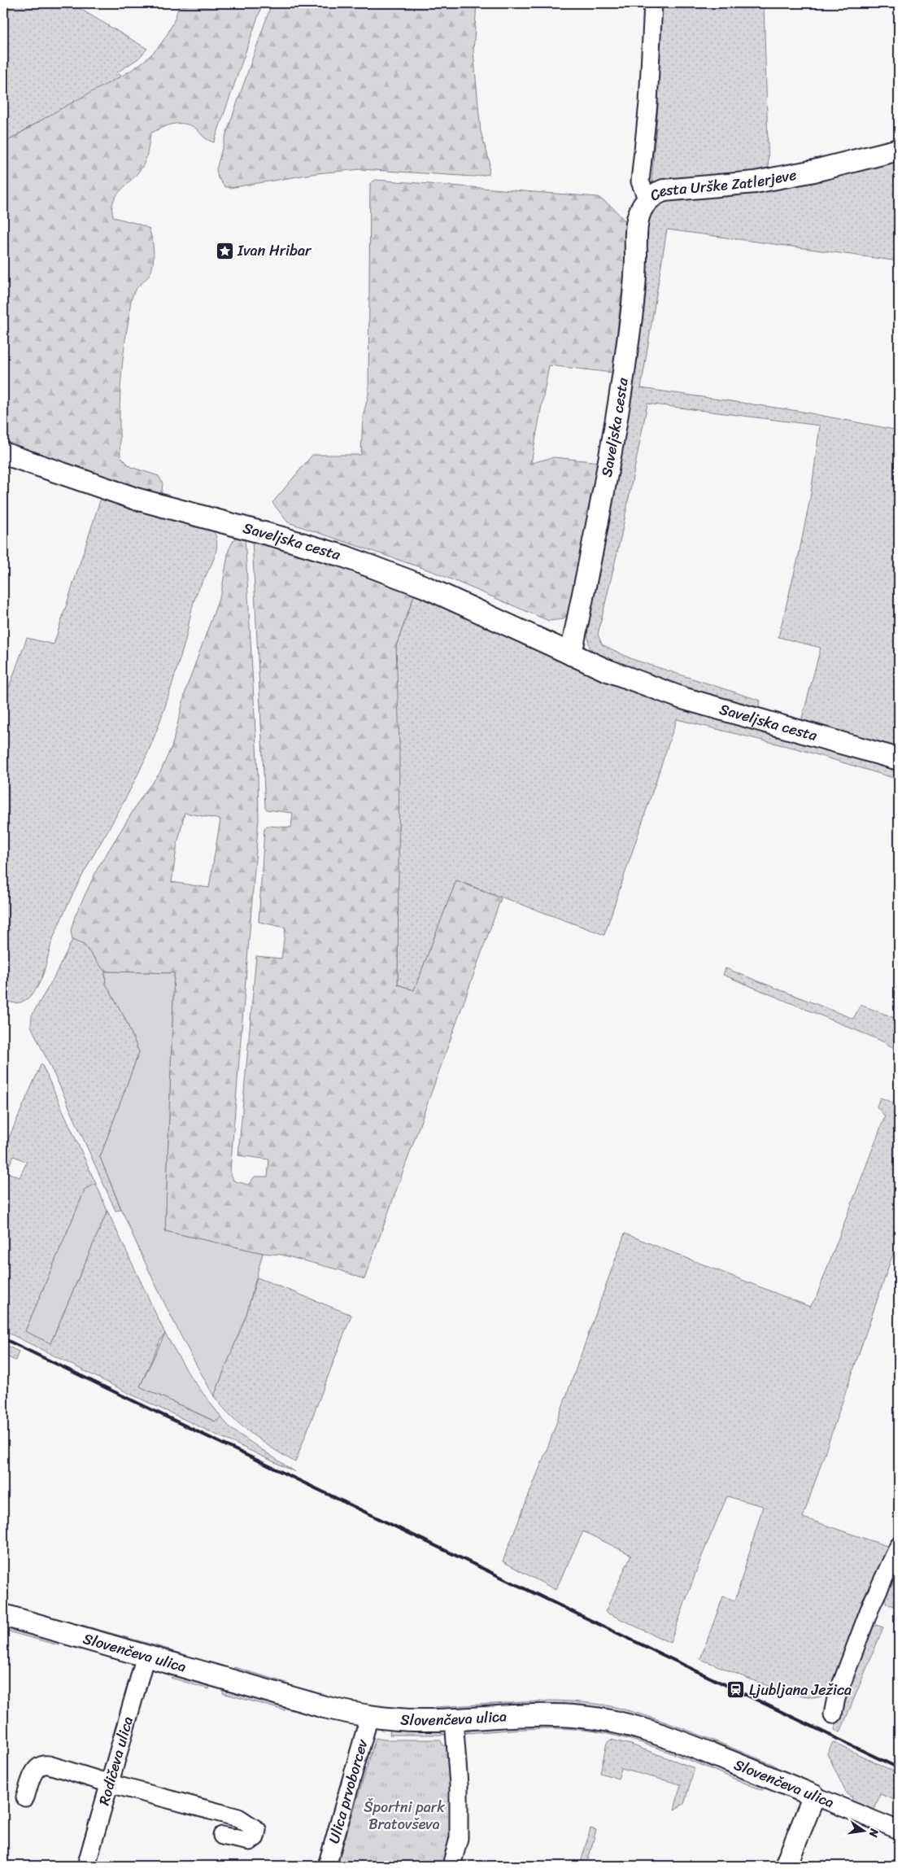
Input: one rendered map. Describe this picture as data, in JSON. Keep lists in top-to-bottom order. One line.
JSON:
{"streets":{"street":["Cesta Urške Zatlerjeve","Saveljska cesta","Slovenčeva ulica","Rodičeva ulica","Ulica prvoborcev"]},"crossings":[["Cesta Urške Zatlerjeve","Saveljska cesta"],["Slovenčeva ulica","Rodičeva ulica"],["Slovenčeva ulica","Ulica prvoborcev"]],"parks":["Športni park Bratovševa"],"places":{"place":["Ivan Hribar"],"station":["Ljubljana Ježica"]},"north":"right"}
